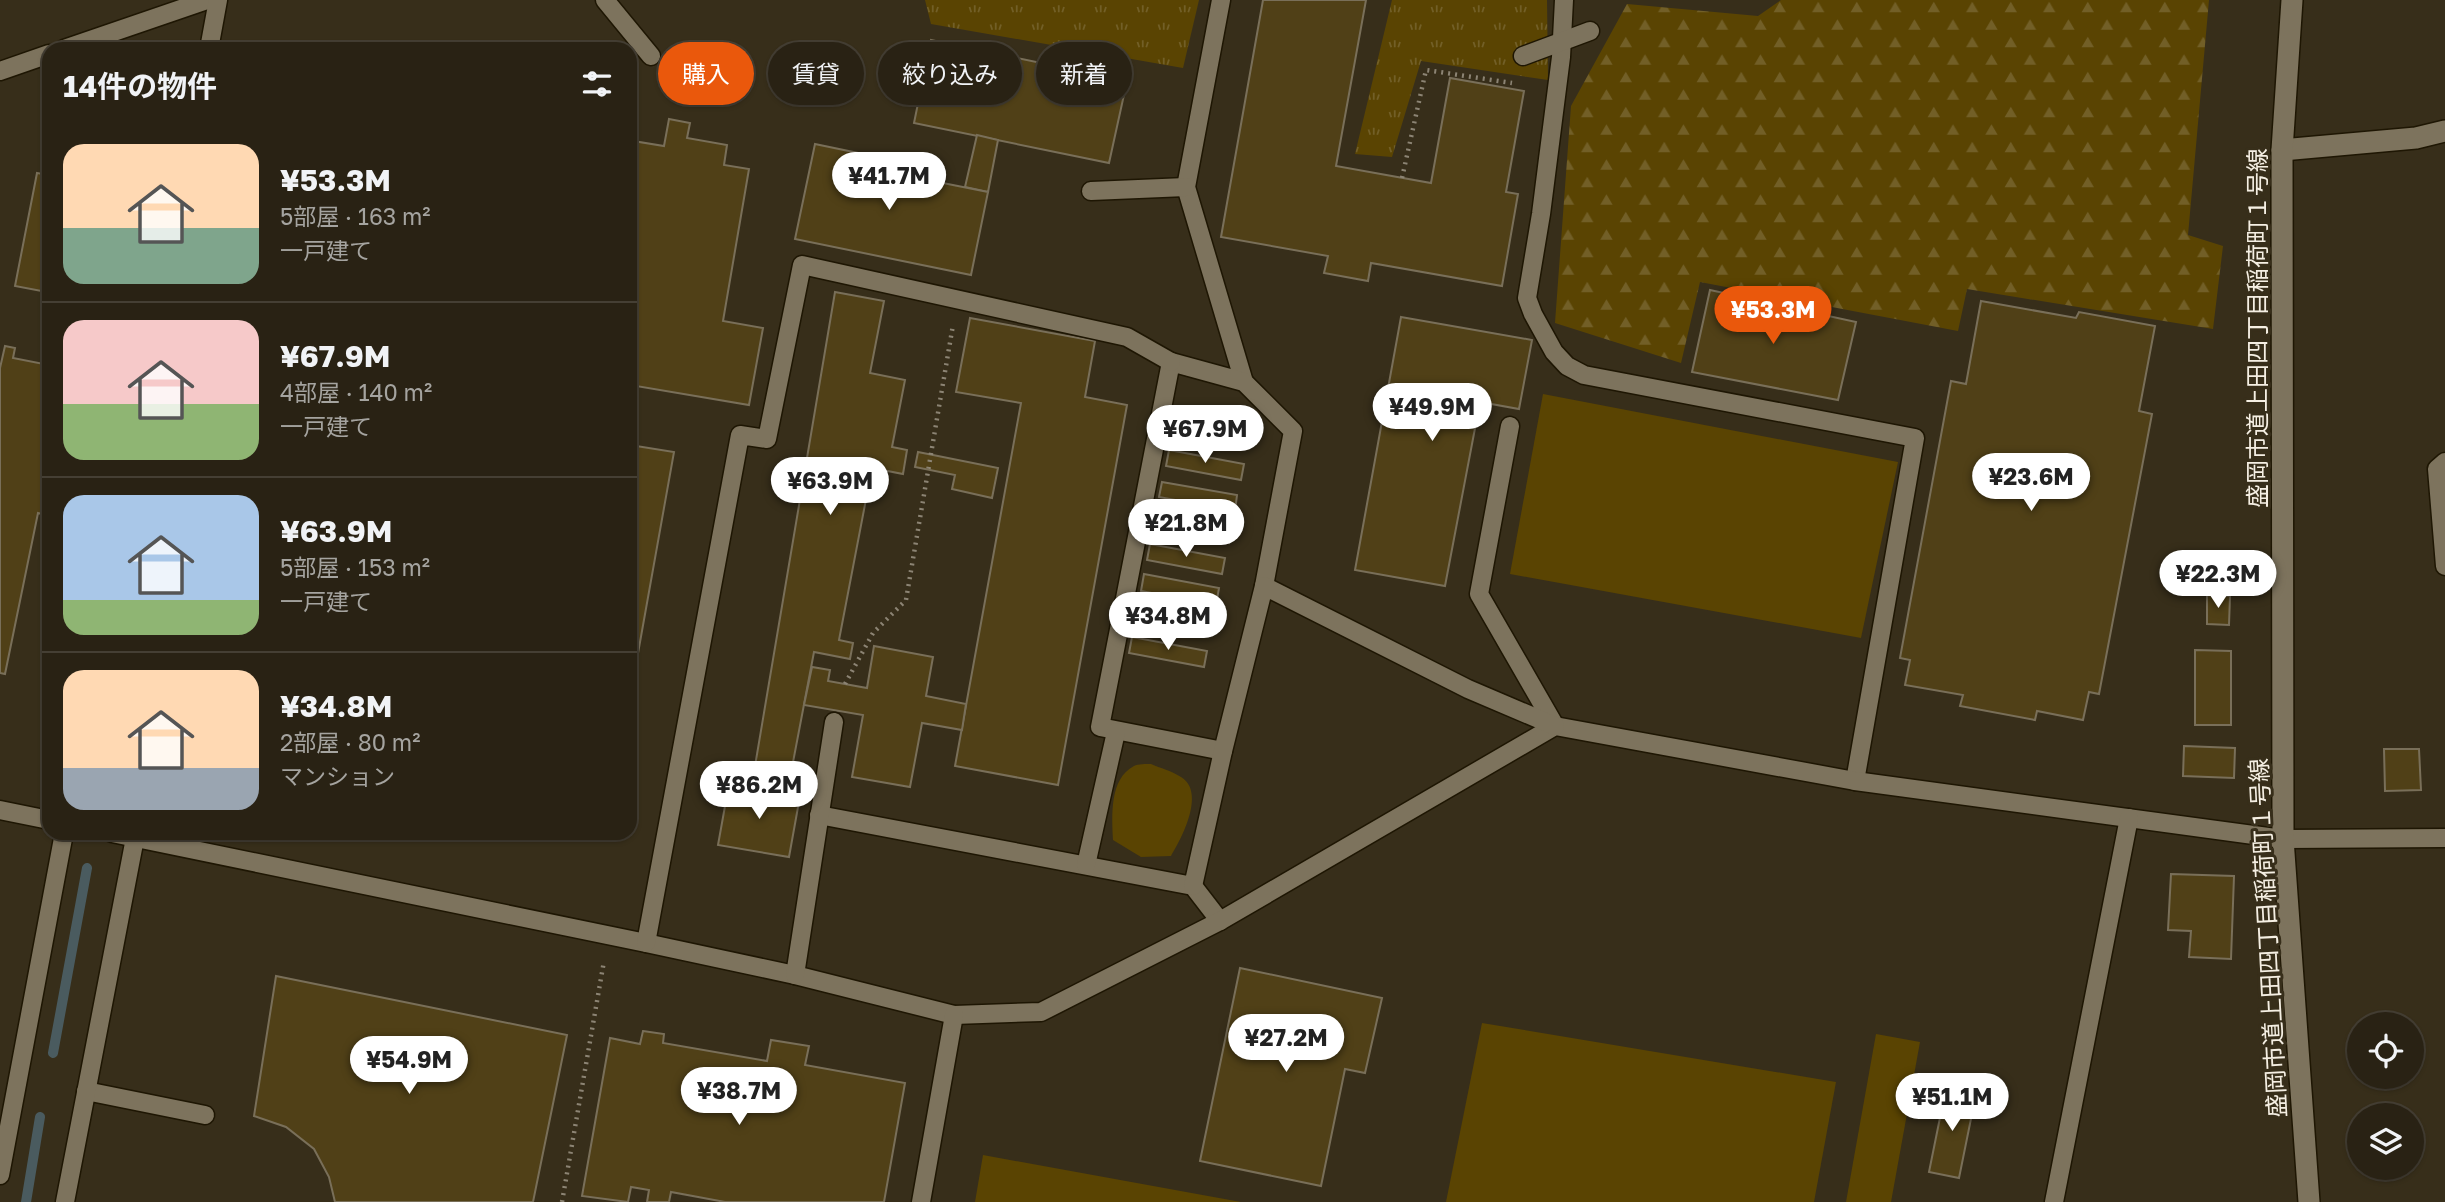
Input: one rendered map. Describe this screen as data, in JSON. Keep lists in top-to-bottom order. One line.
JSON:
{"streets":{"street":["盛岡市道上田四丁目稲荷町１号線"]},"page":{"chip":["購入","賃貸","絞り込み","新着"],"heading":"14件の物件","list":[{"name":"¥53.3M","note":"5部屋 · 163 m² · 一戸建て"},{"name":"¥67.9M","note":"4部屋 · 140 m² · 一戸建て"},{"name":"¥63.9M","note":"5部屋 · 153 m² · 一戸建て"},{"name":"¥34.8M","note":"2部屋 · 80 m² · マンション"}],"price":["¥41.7M","¥53.3M","¥49.9M","¥67.9M","¥23.6M","¥63.9M","¥21.8M","¥22.3M","¥34.8M","¥86.2M","¥27.2M","¥54.9M","¥38.7M","¥51.1M"]}}
